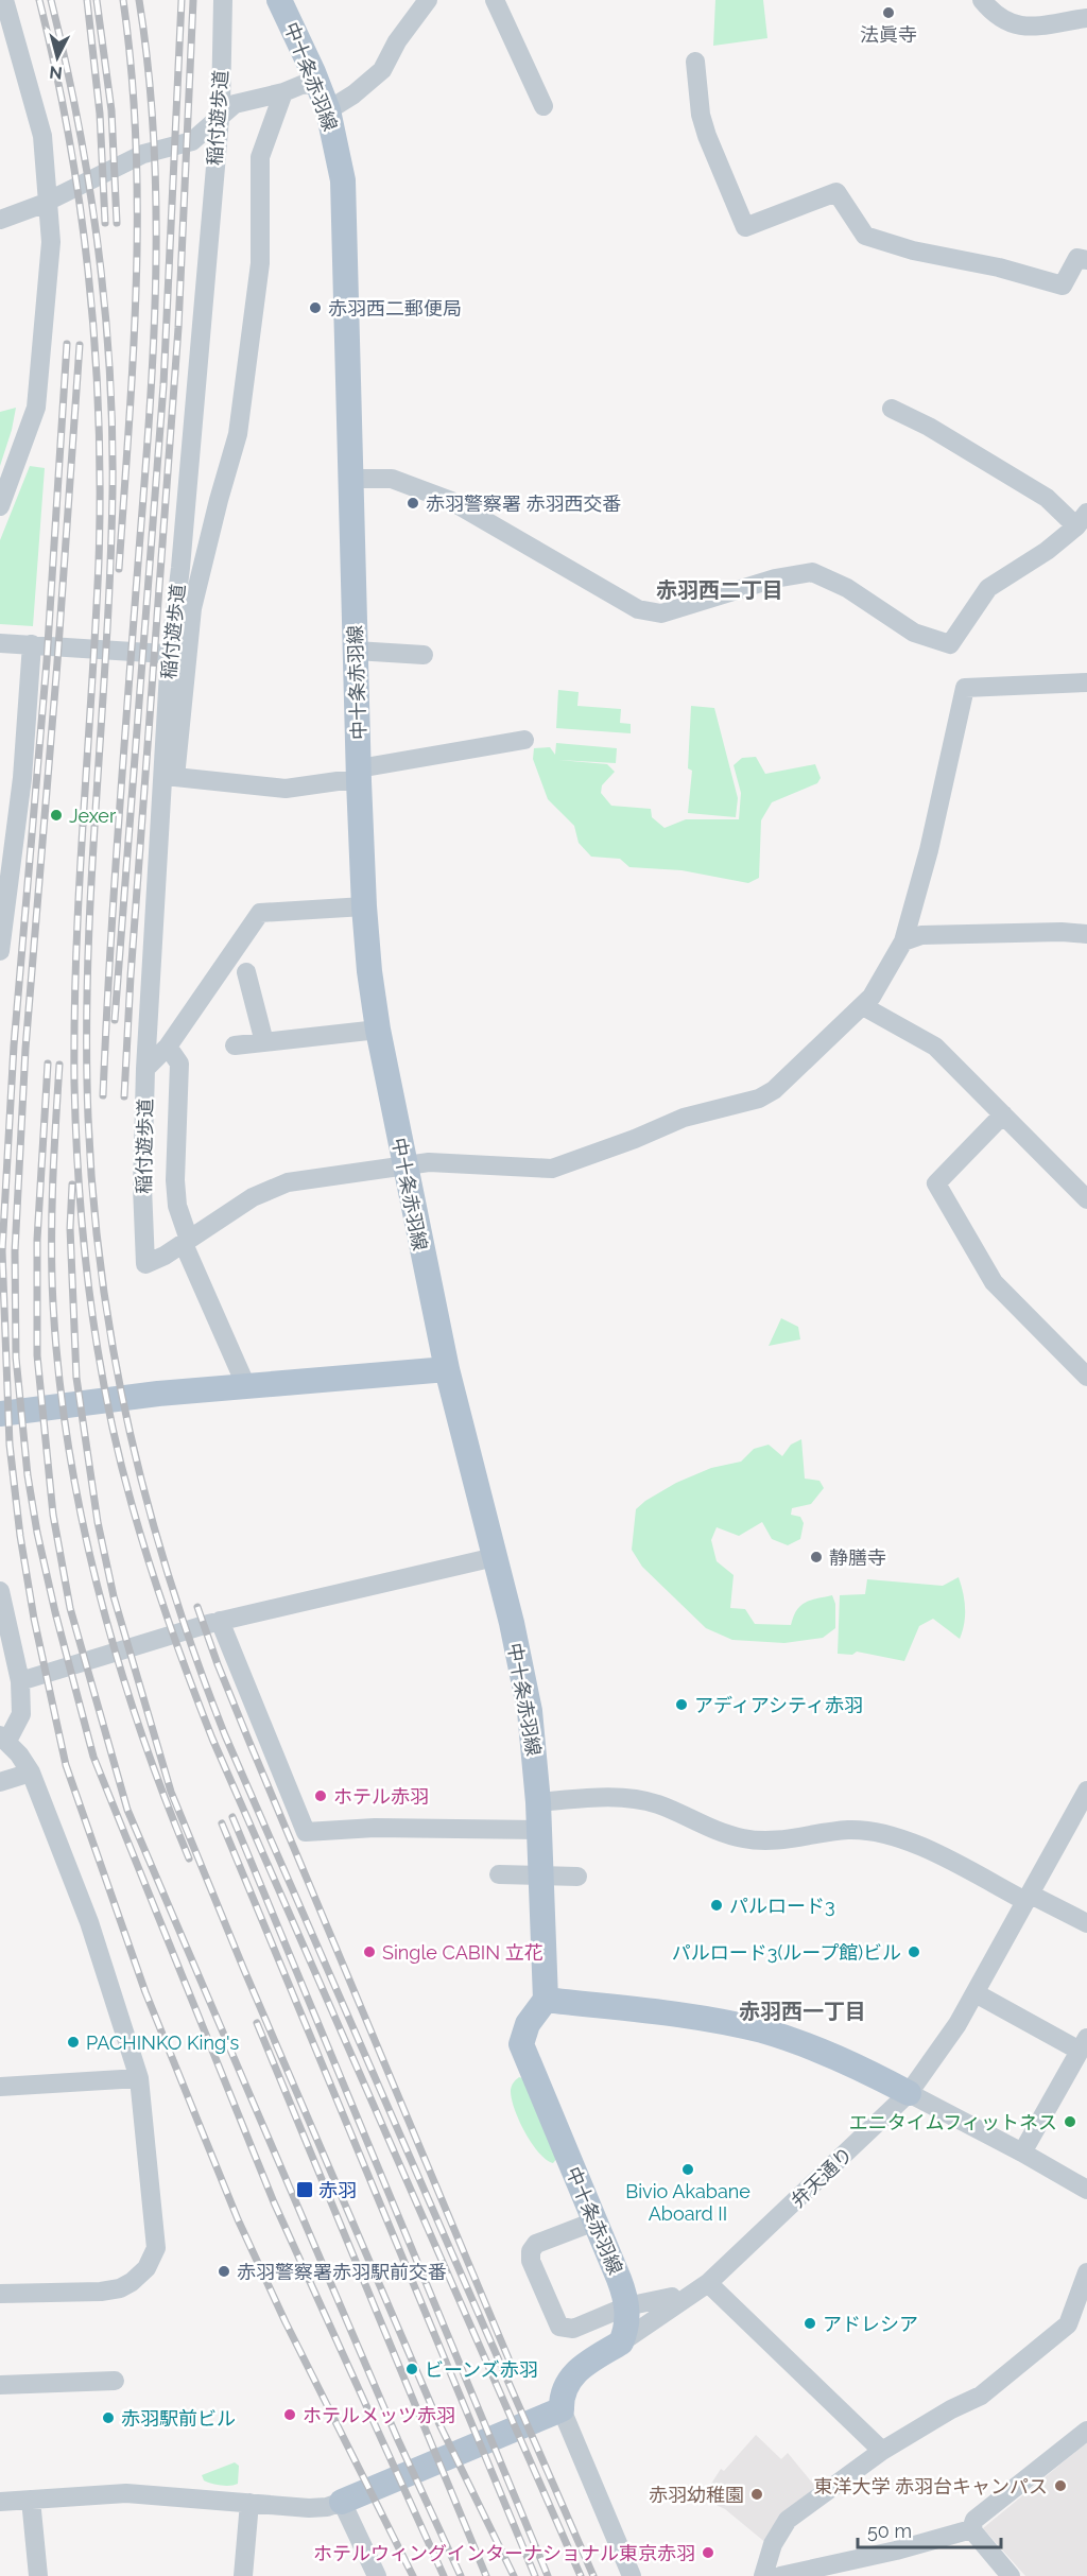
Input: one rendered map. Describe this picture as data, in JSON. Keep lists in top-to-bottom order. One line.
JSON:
{"streets":{"main road":["中十条赤羽線","弁天通り"],"street":["稲付遊歩道"]},"crossings":[["中十条赤羽線","弁天通り"]],"districts":["赤羽西二丁目","赤羽西一丁目"],"places":{"other":["法眞寺","赤羽西二郵便局","赤羽警察署 赤羽西交番","Jexer","静膳寺","アディアシティ赤羽","ホテル赤羽","パルロード3","Single CABIN 立花","パルロード3(ループ館)ビル","PACHINKO King's","エニタイムフィットネス","Bivio Akabane Aboard II","赤羽警察署赤羽駅前交番","アドレシア","ビーンズ赤羽","ホテルメッツ赤羽","赤羽駅前ビル","東洋大学 赤羽台キャンパス","赤羽幼稚園","ホテルウィングインターナショナル東京赤羽"],"transit":["赤羽"]},"scale_bar":"50 m","north":"bottom"}
